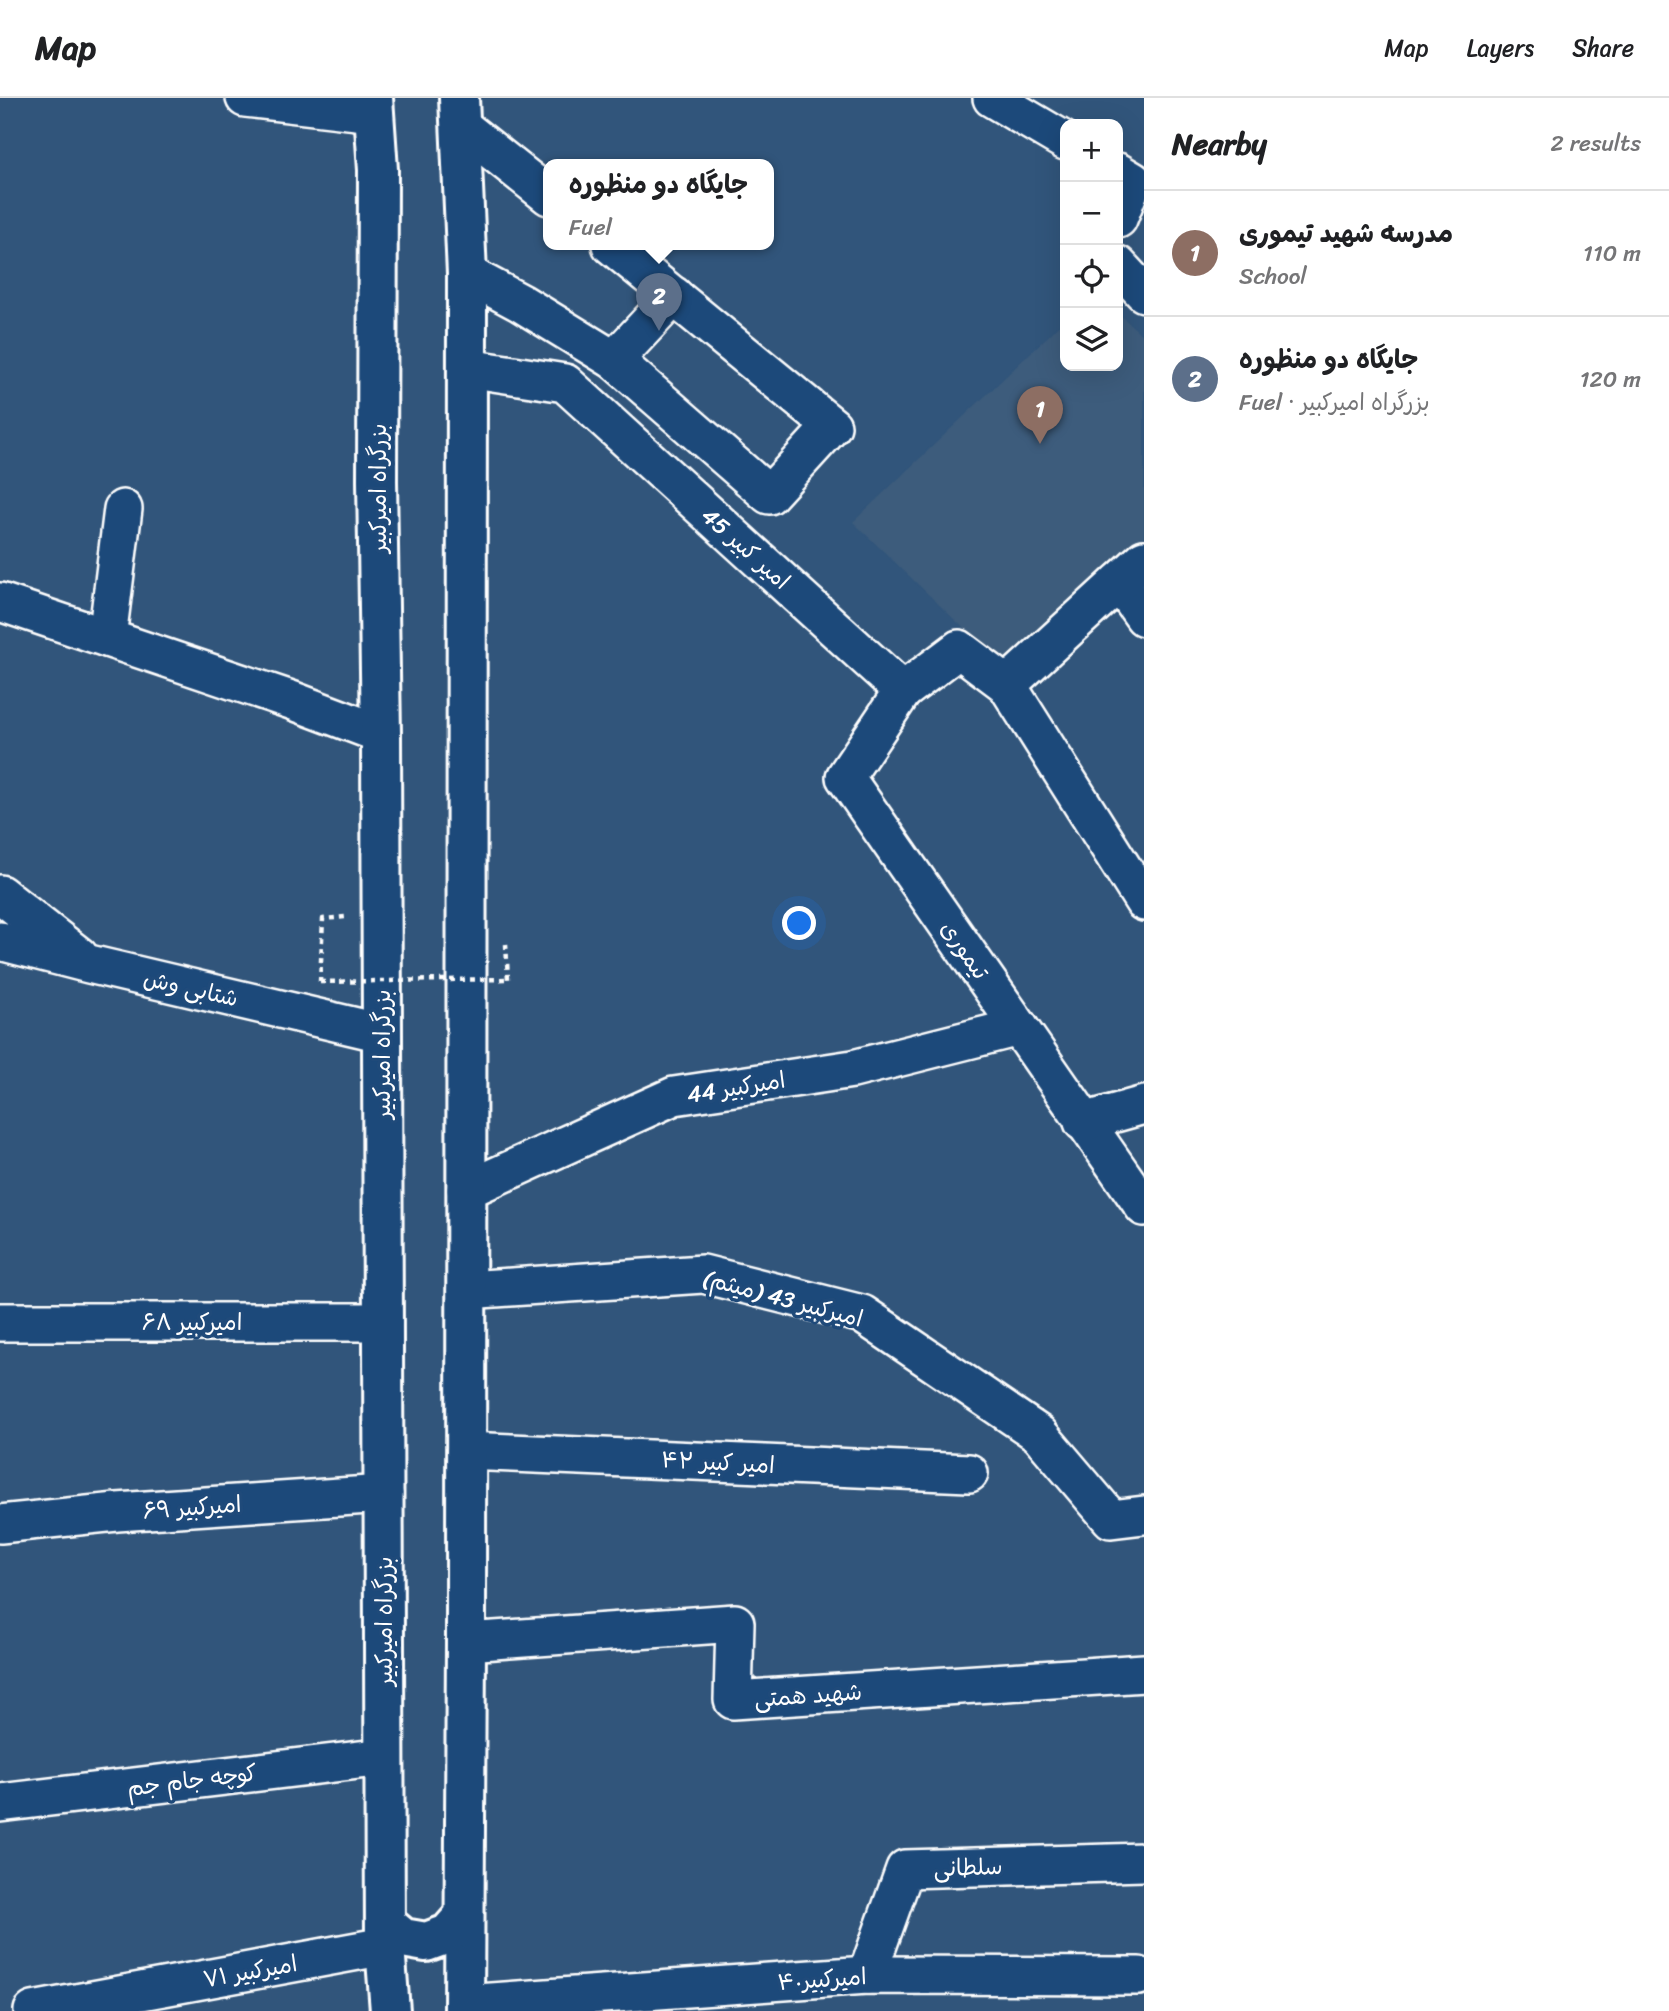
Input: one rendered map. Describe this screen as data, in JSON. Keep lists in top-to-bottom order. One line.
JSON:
{"streets":{"main road":["بزرگراه امیرکبیر"],"street":["امیر کبیر 45","تیموری","شتابی وش","امیرکبیر 44","امیرکبیر 43 (میثم)","امیرکبیر ۶۸","امیر کبیر ۴۲","امیرکبیر ۶۹","شهید همتی","کوچه جام جم","سلطانی","امیرکبیر ۷۱","امیرکبیر۴۰"]},"crossings":[["بزرگراه امیرکبیر","شتابی وش"],["بزرگراه امیرکبیر","امیرکبیر ۶۸"],["بزرگراه امیرکبیر","امیرکبیر ۶۹"],["بزرگراه امیرکبیر","کوچه جام جم"],["بزرگراه امیرکبیر","امیرکبیر ۷۱"],["امیر کبیر 45","تیموری"],["تیموری","امیرکبیر 44"],["سلطانی","امیرکبیر۴۰"]],"page":{"header":"Map","nav":["Map","Layers","Share"],"heading":["Nearby","2 results"],"map_buttons":["+","−"],"popup":["جایگاه دو منظوره","Fuel"],"list":[{"mark":"1","name":"مدرسه شهید تیموری","note":"School","value":"110 m"},{"mark":"2","name":"جایگاه دو منظوره","note":"Fuel · بزرگراه امیرکبیر","value":"120 m"}],"pins":["2","1"]}}
